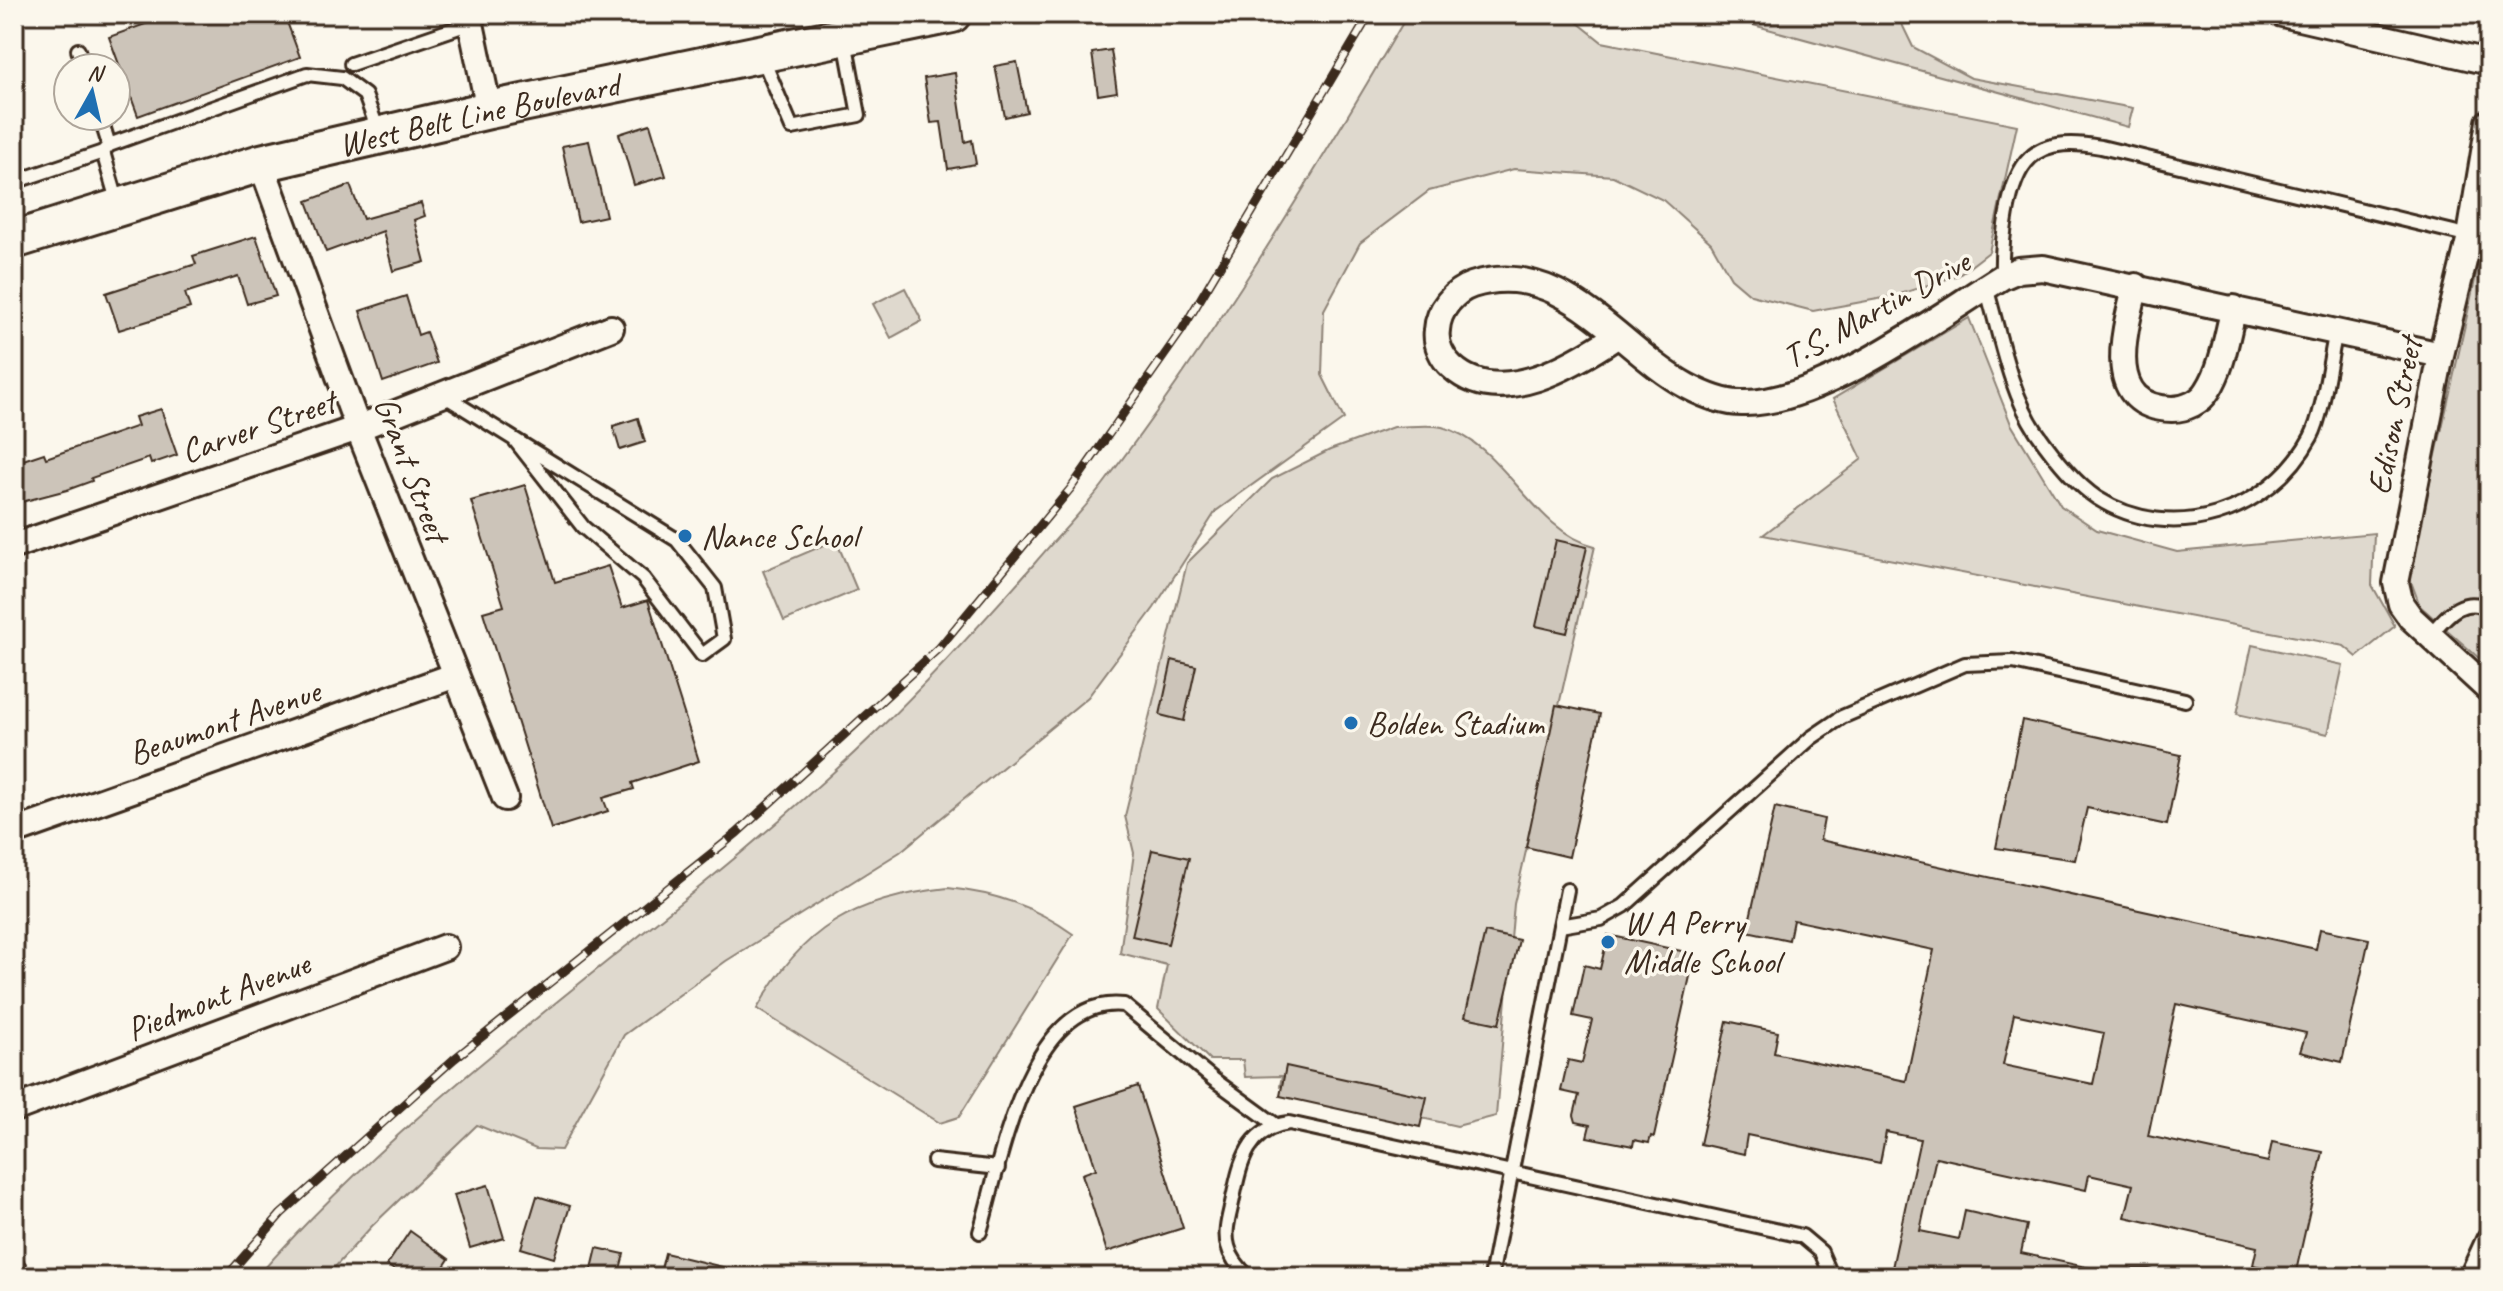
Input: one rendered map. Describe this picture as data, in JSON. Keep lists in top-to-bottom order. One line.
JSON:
{"streets":{"main road":["West Belt Line Boulevard"],"street":["T.S. Martin Drive","Edison Street","Carver Street","Grant Street","Beaumont Avenue","Piedmont Avenue"]},"crossings":[["West Belt Line Boulevard","Grant Street"],["T.S. Martin Drive","Edison Street"],["Carver Street","Grant Street"],["Grant Street","Beaumont Avenue"]],"places":["Nance School","Bolden Stadium","W A Perry Middle School"],"north":"top"}
